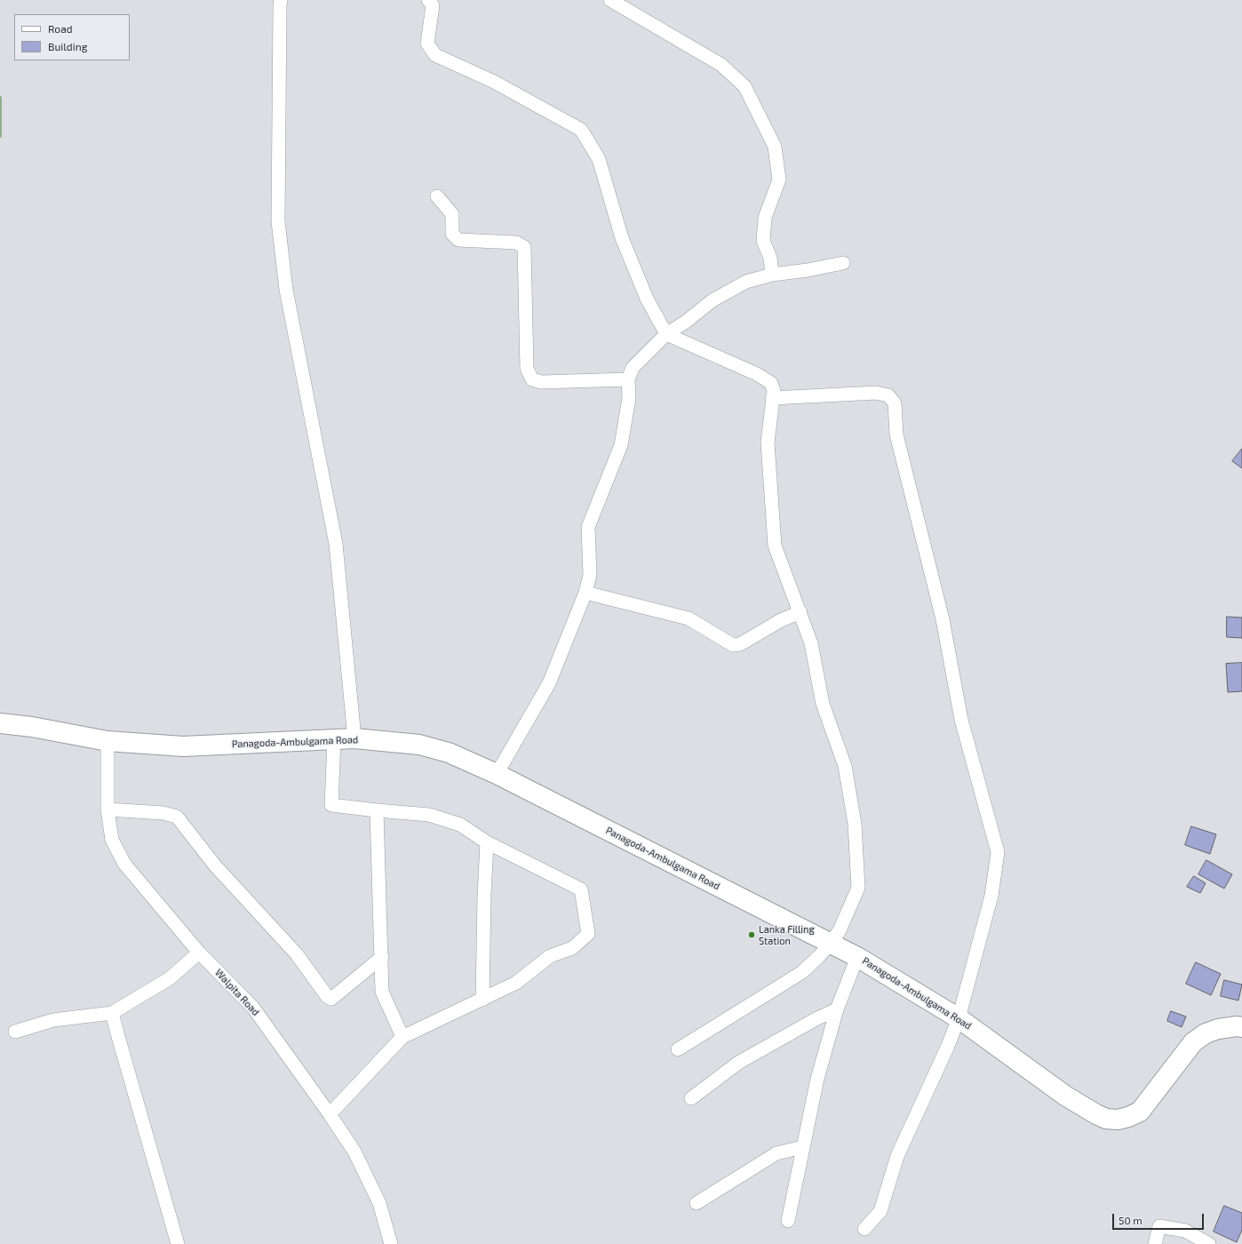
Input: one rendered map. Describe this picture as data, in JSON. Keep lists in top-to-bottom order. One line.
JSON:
{"streets":{"main road":["Panagoda-Ambulgama Road"],"street":["Walpita Road"]},"crossings":[["Panagoda-Ambulgama Road","Walpita Road"]],"places":["Lanka Filling Station"],"legend":["Road","Building"],"scale_bar":"50 m"}
